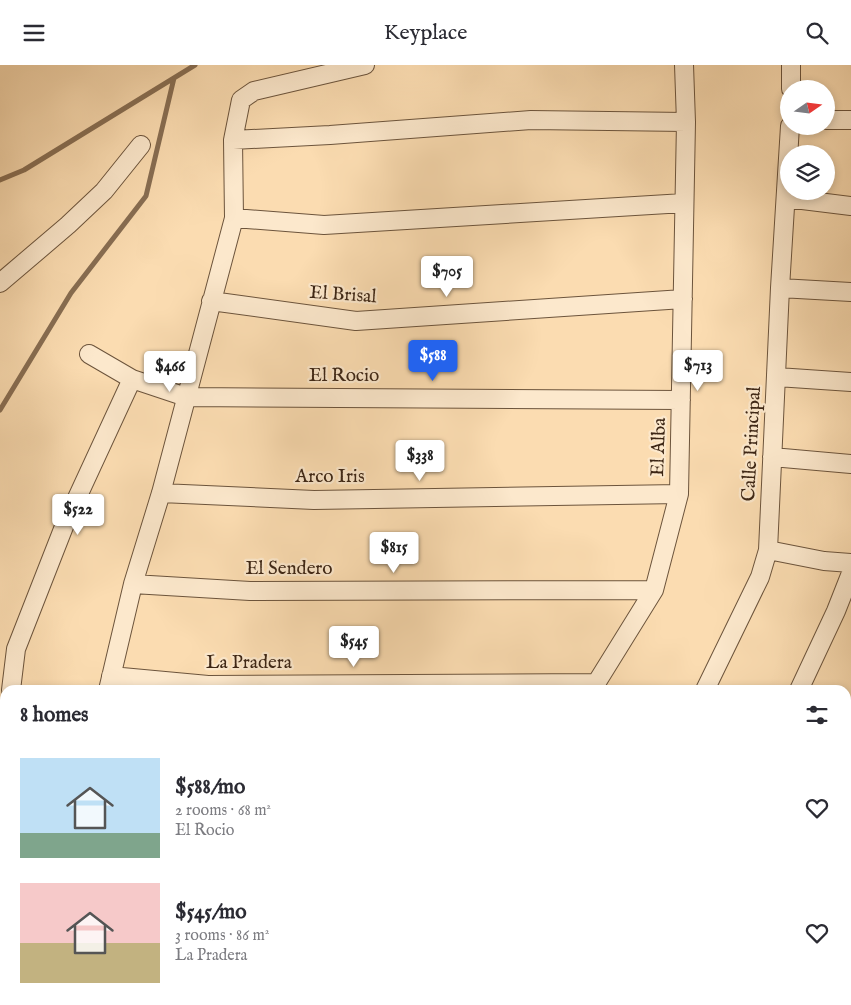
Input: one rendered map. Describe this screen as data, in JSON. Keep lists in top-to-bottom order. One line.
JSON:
{"streets":{"street":["El Brisal","El Rocio","Calle Principal","El Alba","Arco Iris","El Sendero","La Pradera"]},"crossings":[["El Brisal","El Alba"],["El Rocio","El Alba"],["El Alba","Arco Iris"],["El Alba","El Sendero"]],"north":"right","page":{"header":"Keyplace","price":["$705","$588","$713","$466","$338","$522","$815","$545"],"heading":"8 homes","list":[{"name":"$588/mo","note":"2 rooms · 68 m² · El Rocio"},{"name":"$545/mo","note":"3 rooms · 86 m² · La Pradera"}]}}
